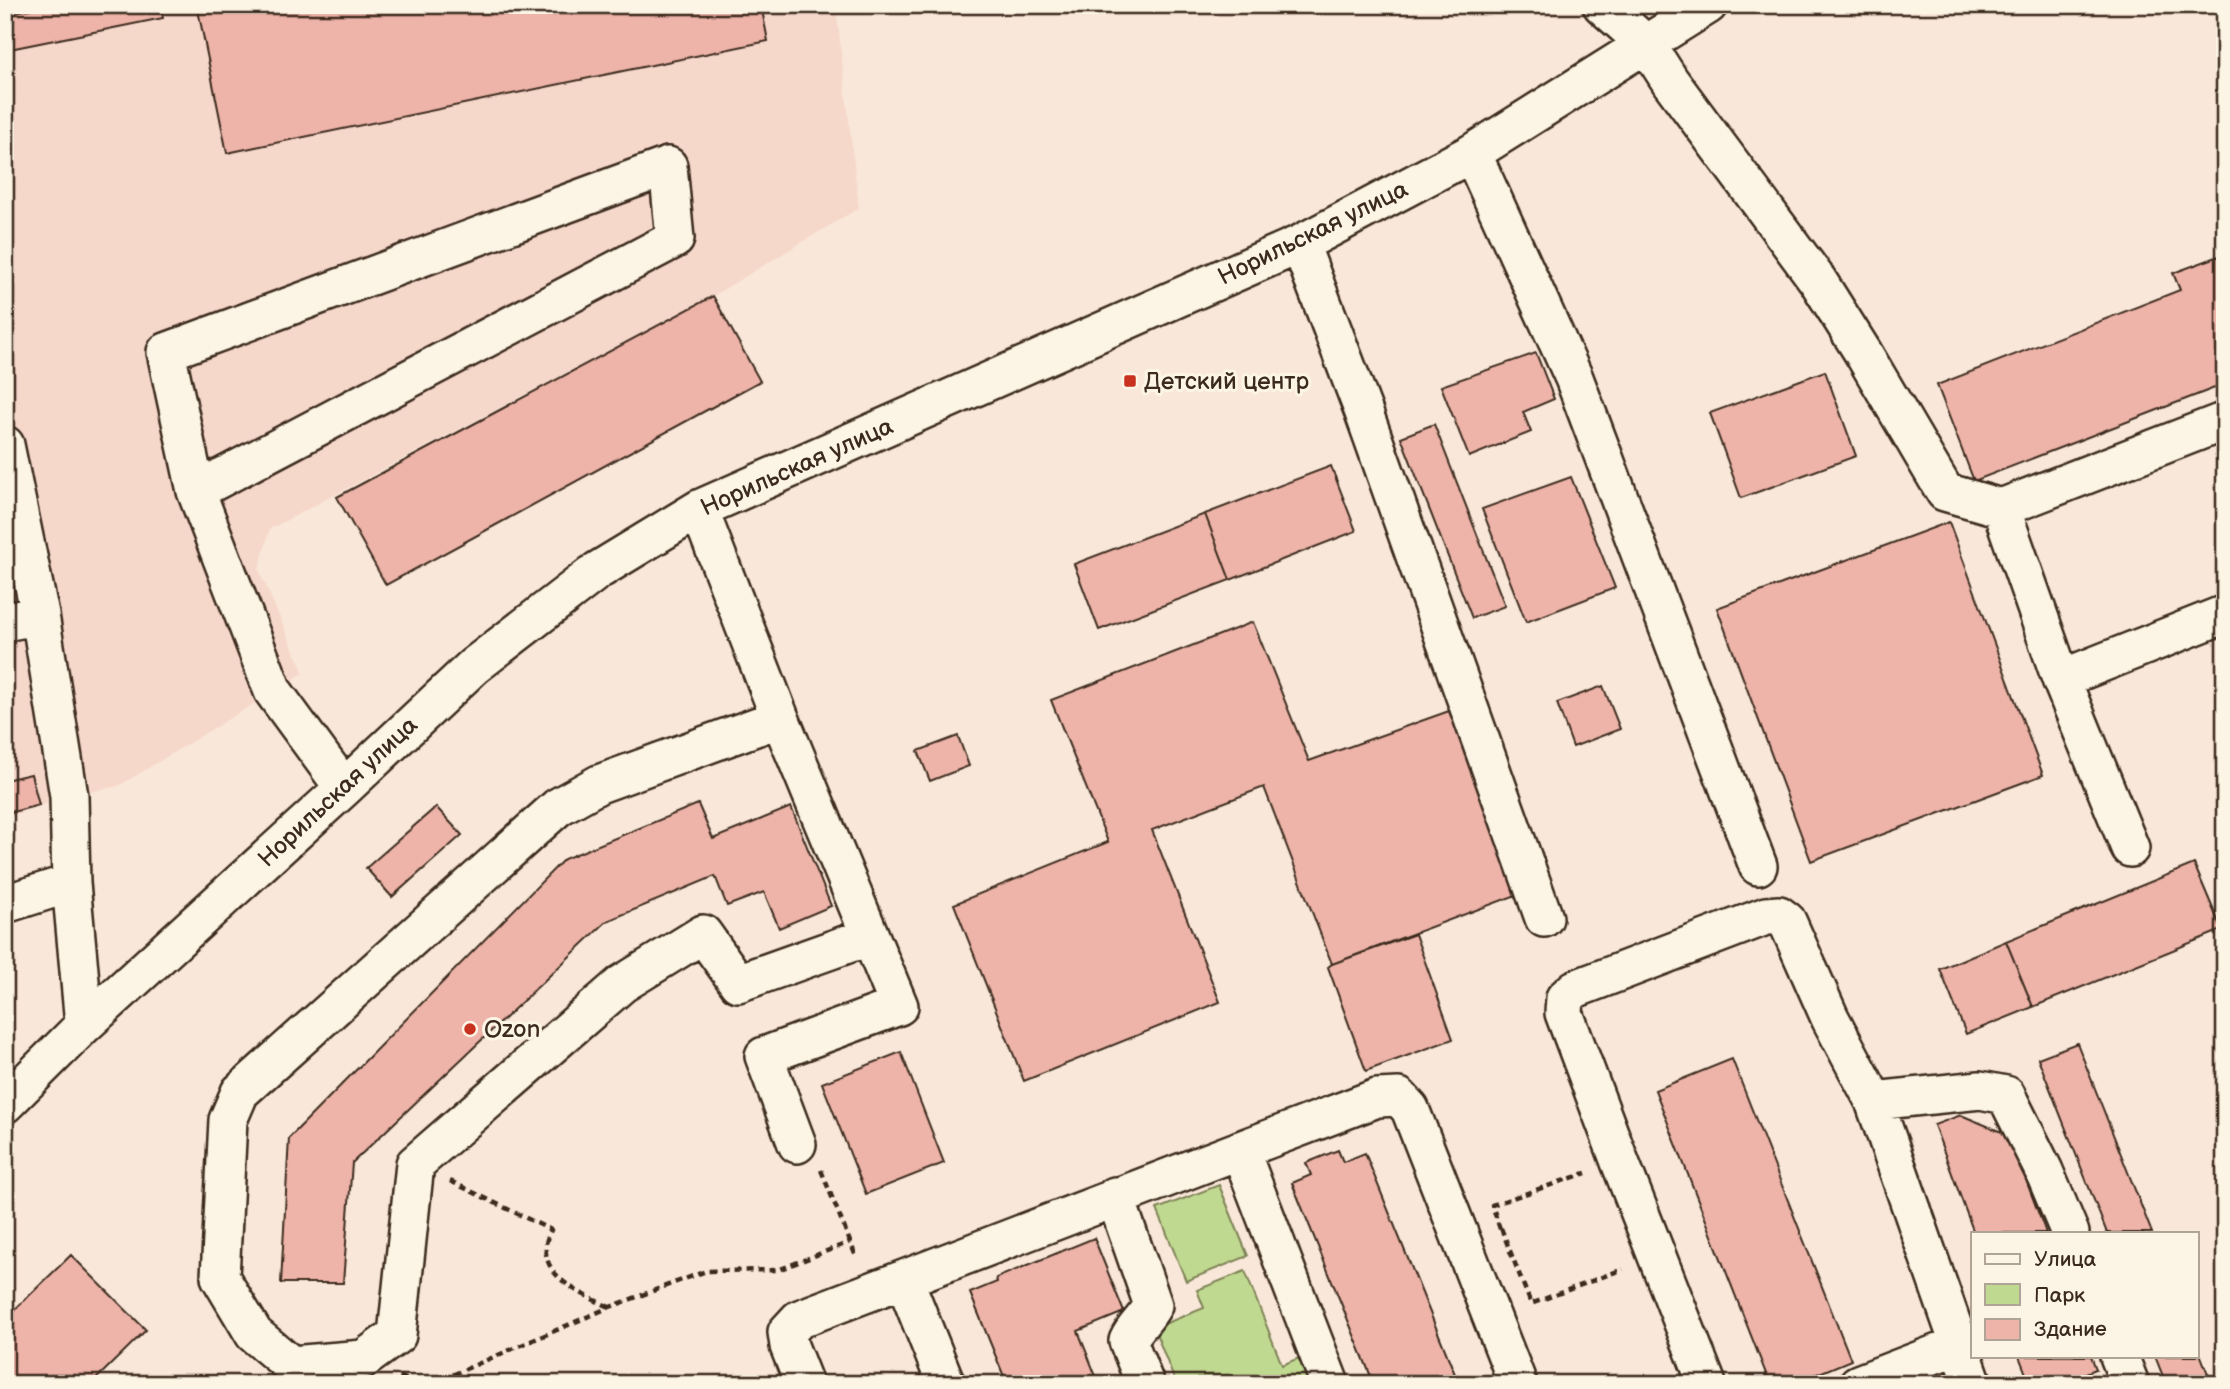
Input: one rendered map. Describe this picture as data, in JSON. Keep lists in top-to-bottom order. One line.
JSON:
{"streets":{"street":["Норильская улица"]},"places":{"transit":["Детский центр"],"other":["Ozon"]},"legend":["Улица","Парк","Здание"]}
